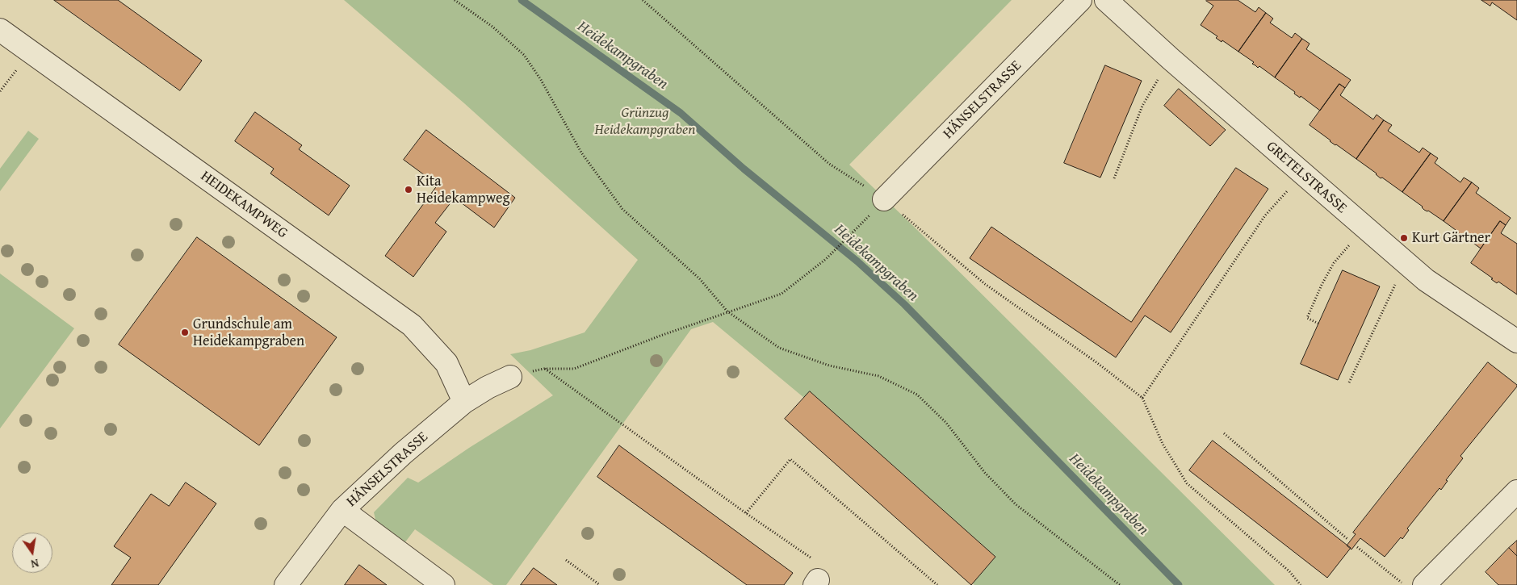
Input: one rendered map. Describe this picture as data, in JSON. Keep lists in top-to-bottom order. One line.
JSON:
{"streets":{"street":["HÄNSELSTRASSE","GRETELSTRASSE","HEIDEKAMPWEG"]},"crossings":[["HÄNSELSTRASSE","HEIDEKAMPWEG"]],"water":["Heidekampgraben"],"parks":["Grünzug Heidekampgraben"],"places":["Kita Heidekampweg","Kurt Gärtner","Grundschule am Heidekampgraben"],"north":"bottom"}
